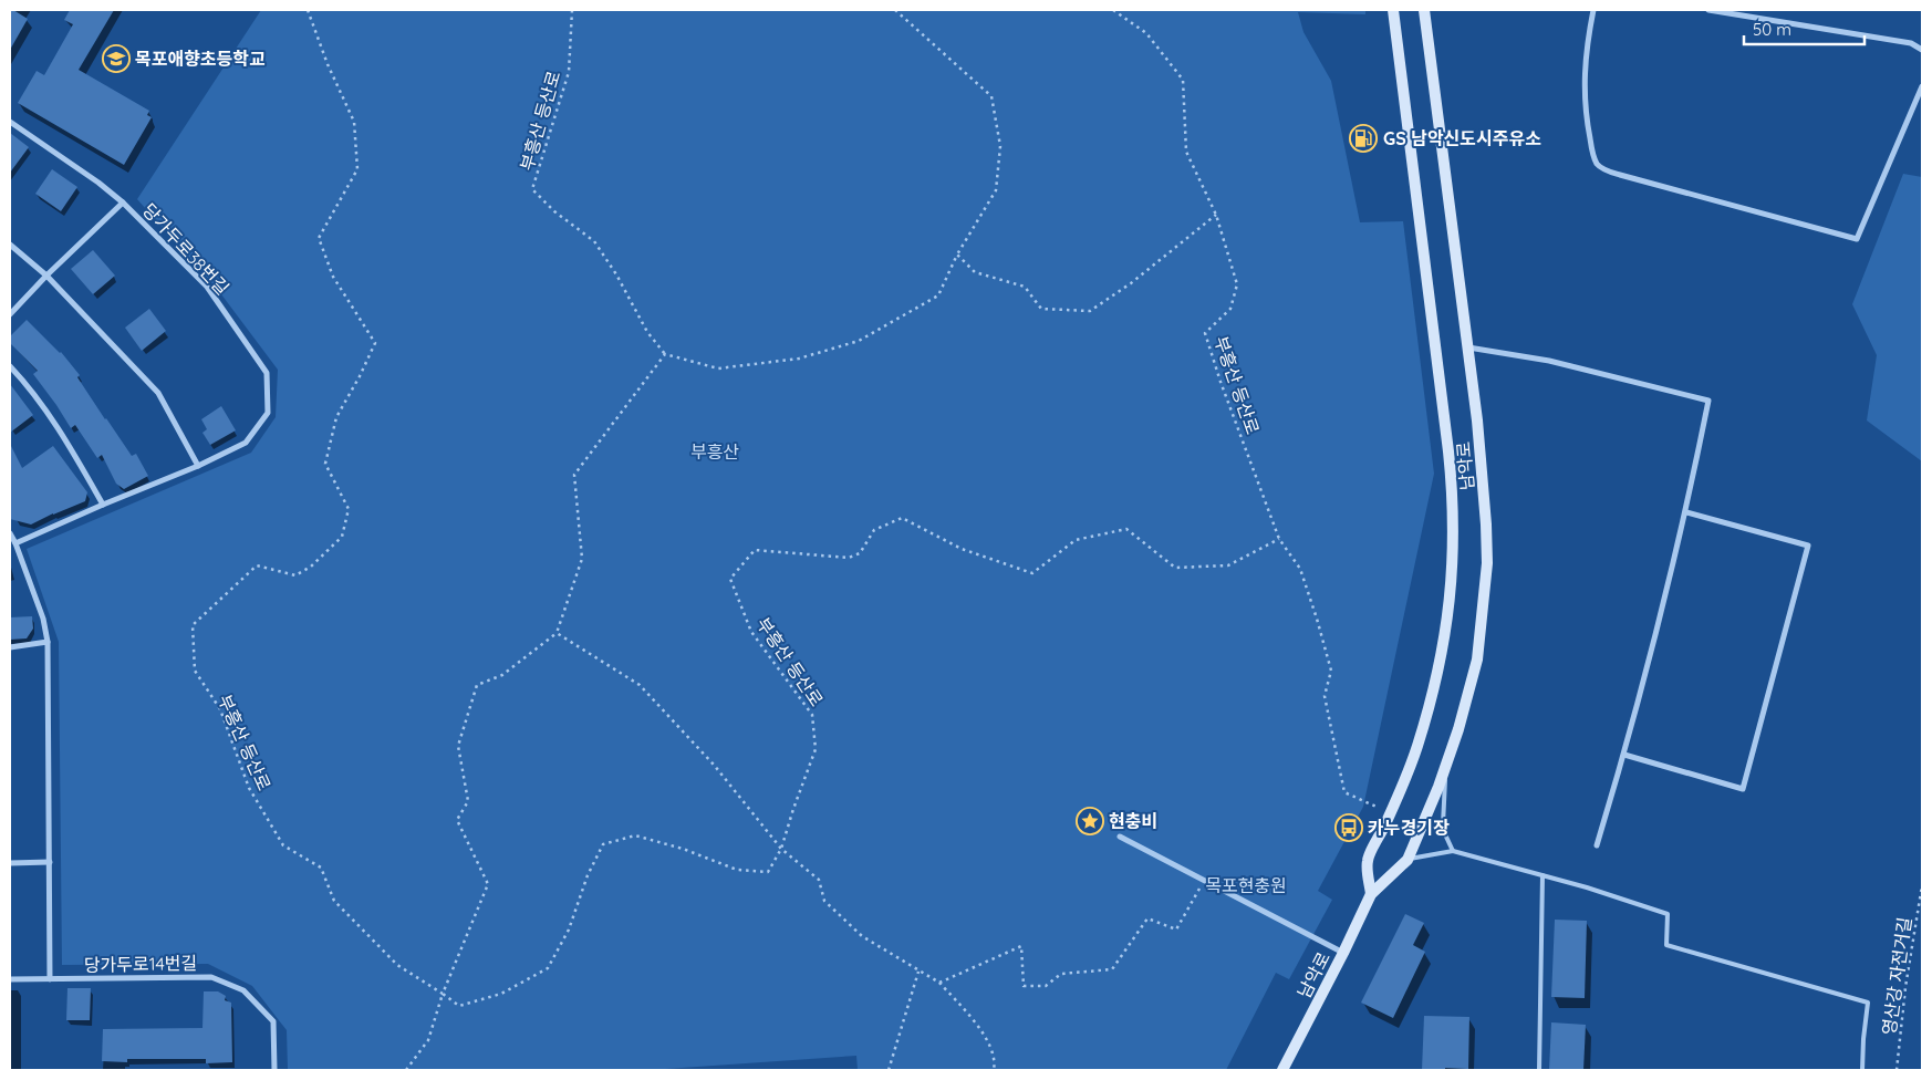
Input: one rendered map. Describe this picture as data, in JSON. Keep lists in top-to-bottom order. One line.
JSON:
{"streets":{"street":["당가두로38번길","남악로","당가두로14번길"],"path":["부흥산 등산로","영산강 자전거길"]},"crossings":[["부흥산 등산로","남악로"]],"parks":["부흥산","목포현충원"],"places":{"school or university":["목포애향초등학교"],"fuel station":["GS 남악신도시주유소"],"place":["현충비"],"bus stop":["카누경기장"]},"scale_bar":"50 m"}
